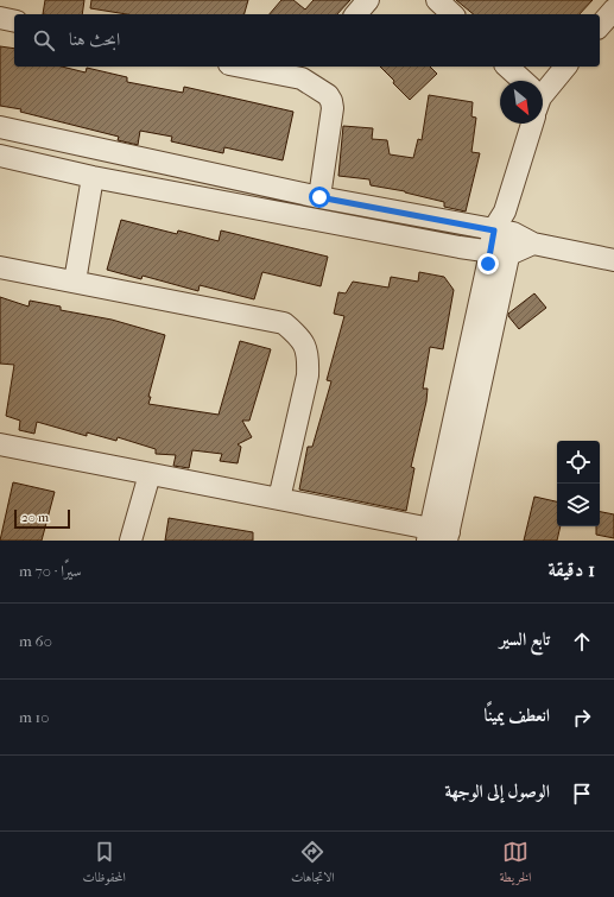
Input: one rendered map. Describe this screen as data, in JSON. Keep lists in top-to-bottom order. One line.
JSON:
{"scale_bar":"20 m","north":"bottom right","page":{"search":"ابحث هنا","scale":"20 m","heading":["1 دقيقة","سيرًا · 70 m"],"list":[["تابع السير","60 m"],["انعطف يمينًا","10 m"],"الوصول إلى الوجهة"],"nav":["الخريطة","الاتجاهات","المحفوظات"]}}
